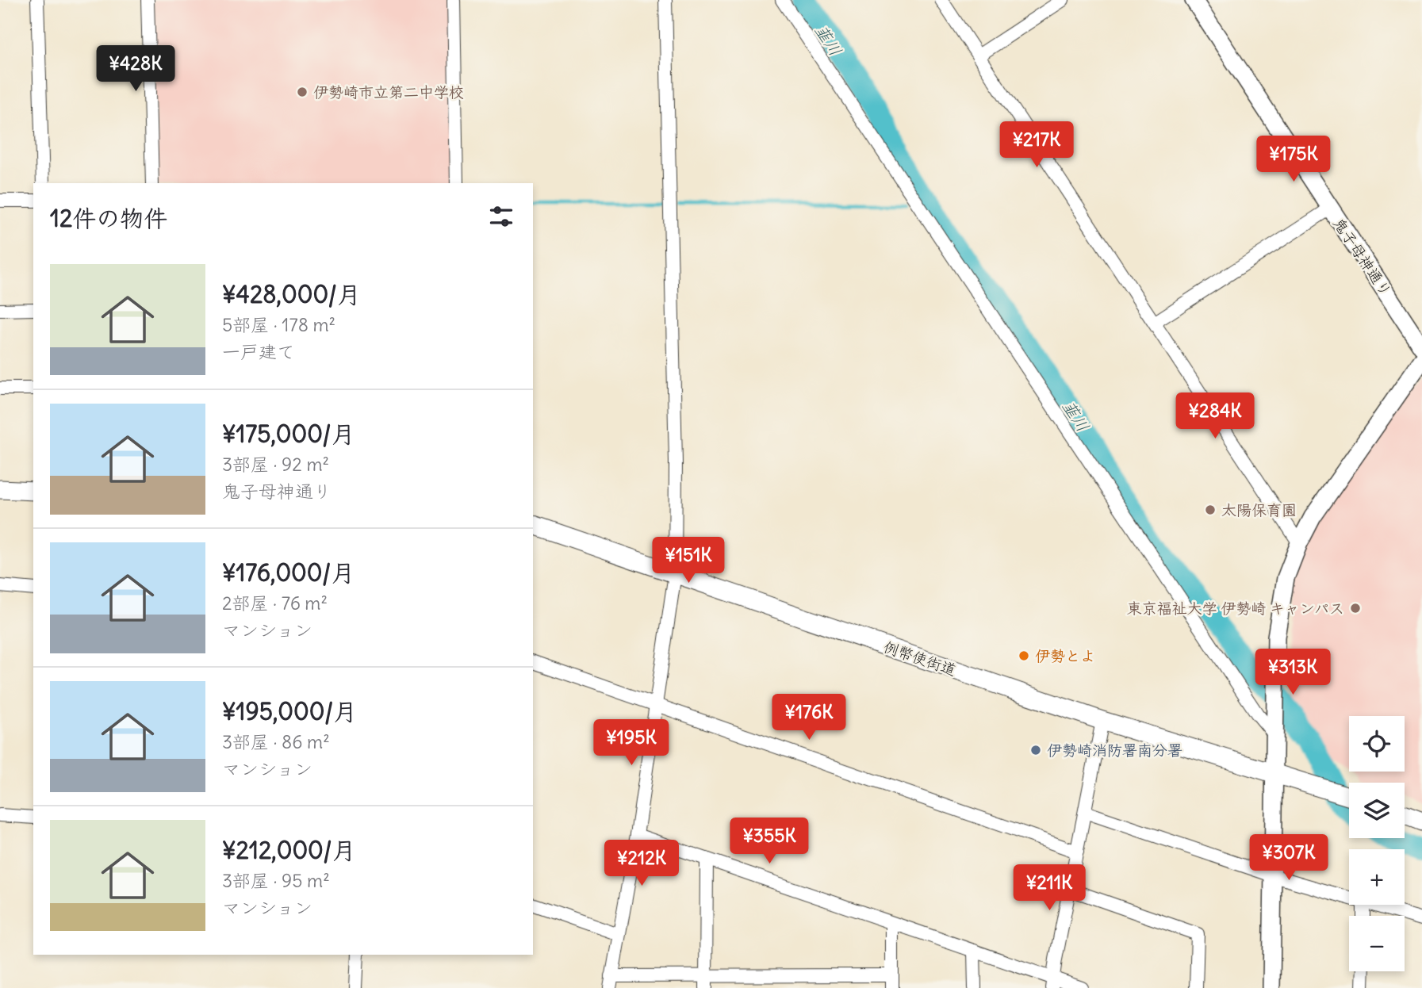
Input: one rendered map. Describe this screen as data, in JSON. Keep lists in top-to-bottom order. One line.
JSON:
{"streets":{"main road":["例幣使街道"],"street":["鬼子母神通り"]},"water":["韮川"],"places":["伊勢崎市立第二中学校","太陽保育園","東京福祉大学 伊勢崎 キャンパス","伊勢とよ","伊勢崎消防署南分署"],"page":{"price":["¥428K","¥217K","¥175K","¥284K","¥151K","¥313K","¥176K","¥195K","¥355K","¥307K","¥212K","¥211K"],"heading":"12件の物件","list":[{"name":"¥428,000/月","note":"5部屋 · 178 m² · 一戸建て"},{"name":"¥175,000/月","note":"3部屋 · 92 m² · 鬼子母神通り"},{"name":"¥176,000/月","note":"2部屋 · 76 m² · マンション"},{"name":"¥195,000/月","note":"3部屋 · 86 m² · マンション"},{"name":"¥212,000/月","note":"3部屋 · 95 m² · マンション"}],"map_buttons":["+","−"]}}
